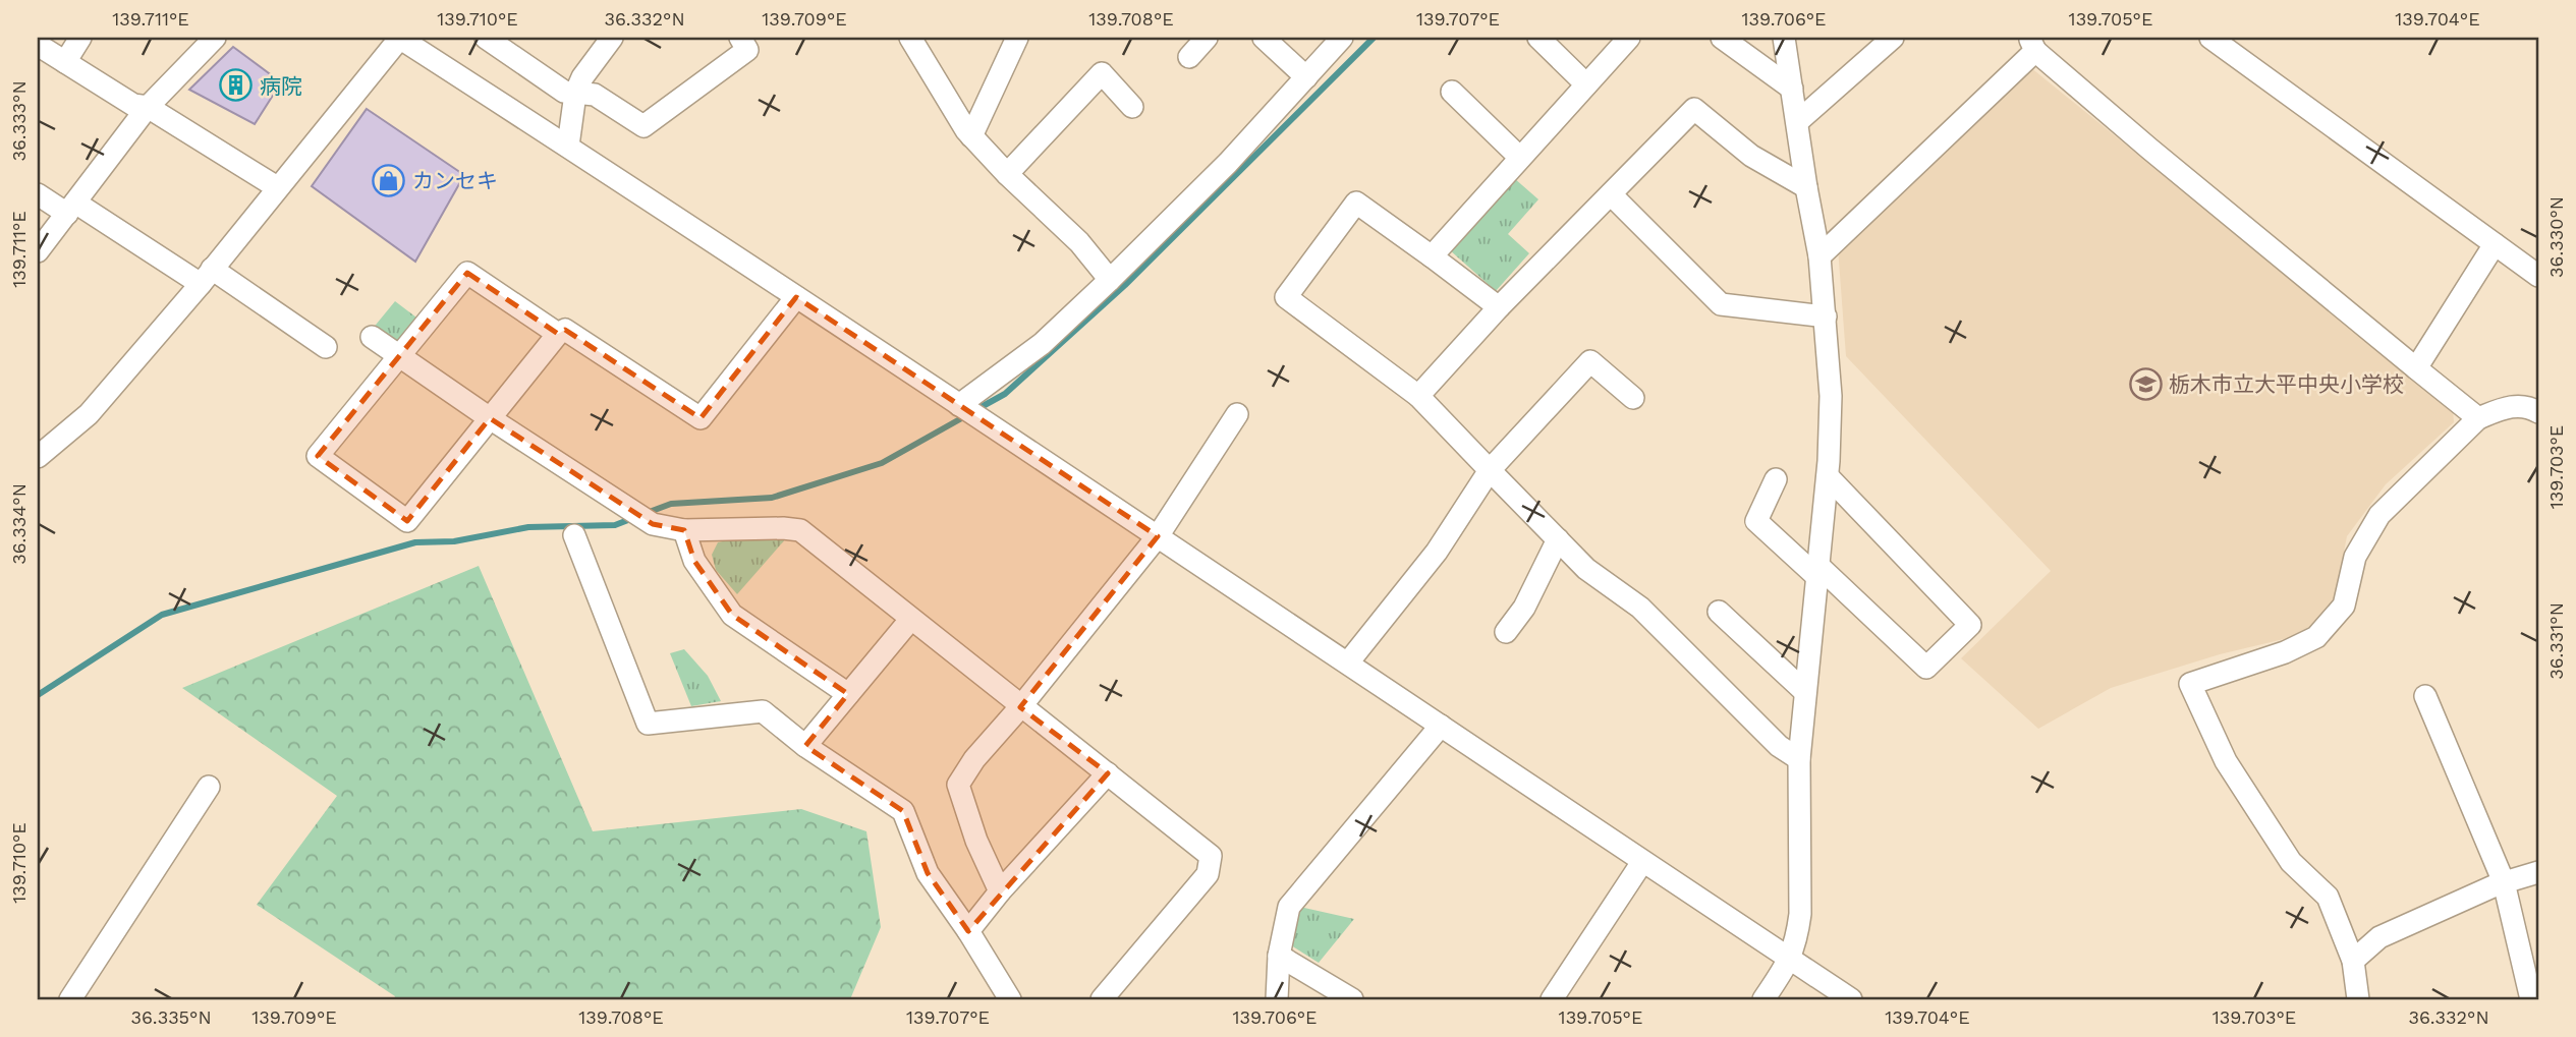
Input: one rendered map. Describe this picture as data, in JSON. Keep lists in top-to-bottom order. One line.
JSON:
{"places":{"building":["病院"],"shop":["カンセキ"],"school or university":["栃木市立大平中央小学校"]},"coordinates":["139.711°E","139.710°E","36.332°N","139.709°E","139.708°E","139.707°E","139.706°E","139.705°E","139.704°E","36.333°N","36.330°N","139.703°E","36.334°N","36.331°N","36.335°N"]}
